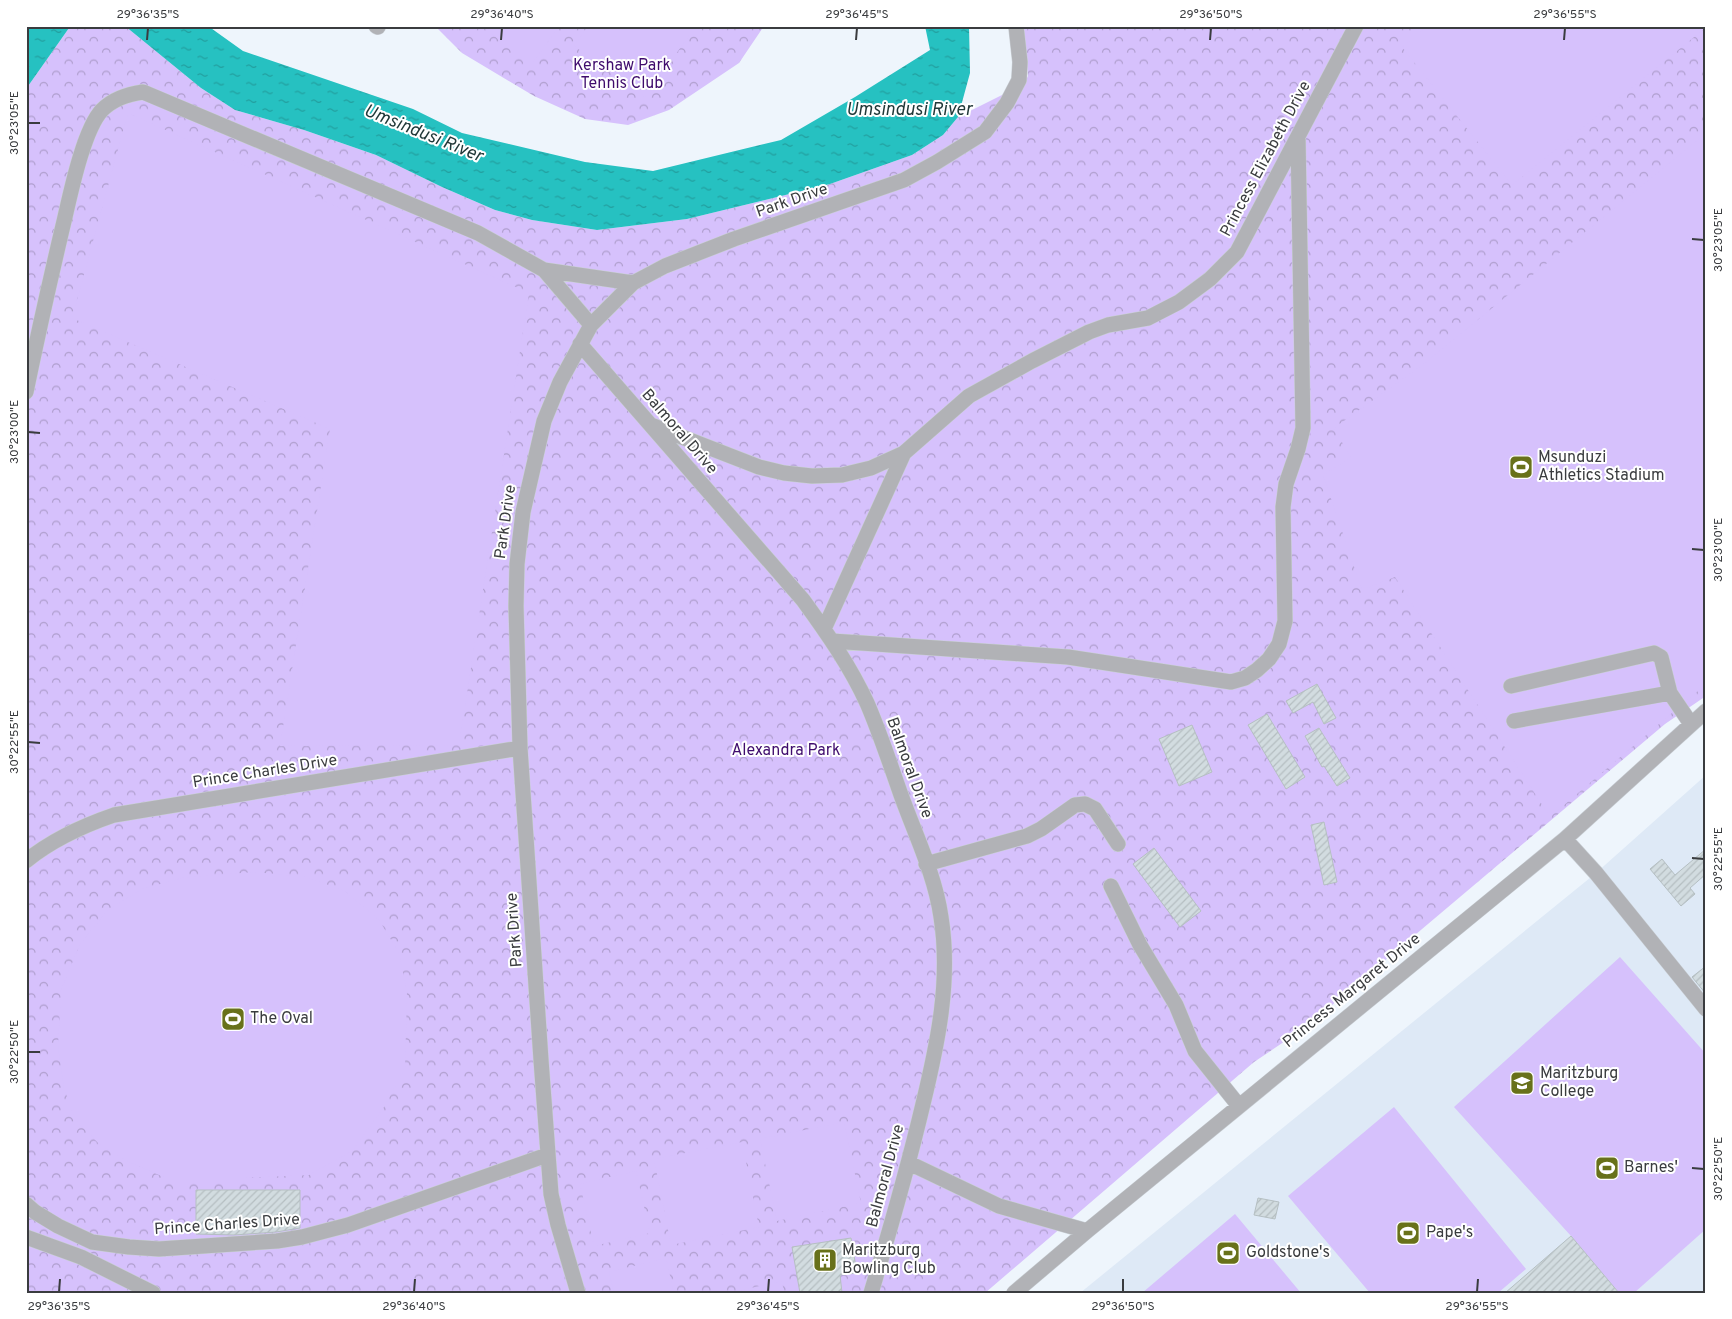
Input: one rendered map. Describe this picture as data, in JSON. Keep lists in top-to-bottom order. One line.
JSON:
{"streets":{"street":["Princess Elizabeth Drive","Park Drive","Balmoral Drive","Prince Charles Drive","Princess Margaret Drive"]},"crossings":[["Princess Elizabeth Drive","Balmoral Drive"],["Park Drive","Balmoral Drive"],["Park Drive","Prince Charles Drive"]],"water":["Umsindusi River"],"parks":["Kershaw Park Tennis Club","Alexandra Park"],"places":{"sports":["Msunduzi Athletics Stadium","The Oval","Barnes'","Pape's","Goldstone's"],"school or university":["Maritzburg College"],"building":["Maritzburg Bowling Club"]},"coordinates":["29°36'35\"S","29°36'40\"S","29°36'45\"S","29°36'50\"S","29°36'55\"S","30°23'05\"E","30°23'00\"E","30°22'55\"E","30°22'50\"E"]}
